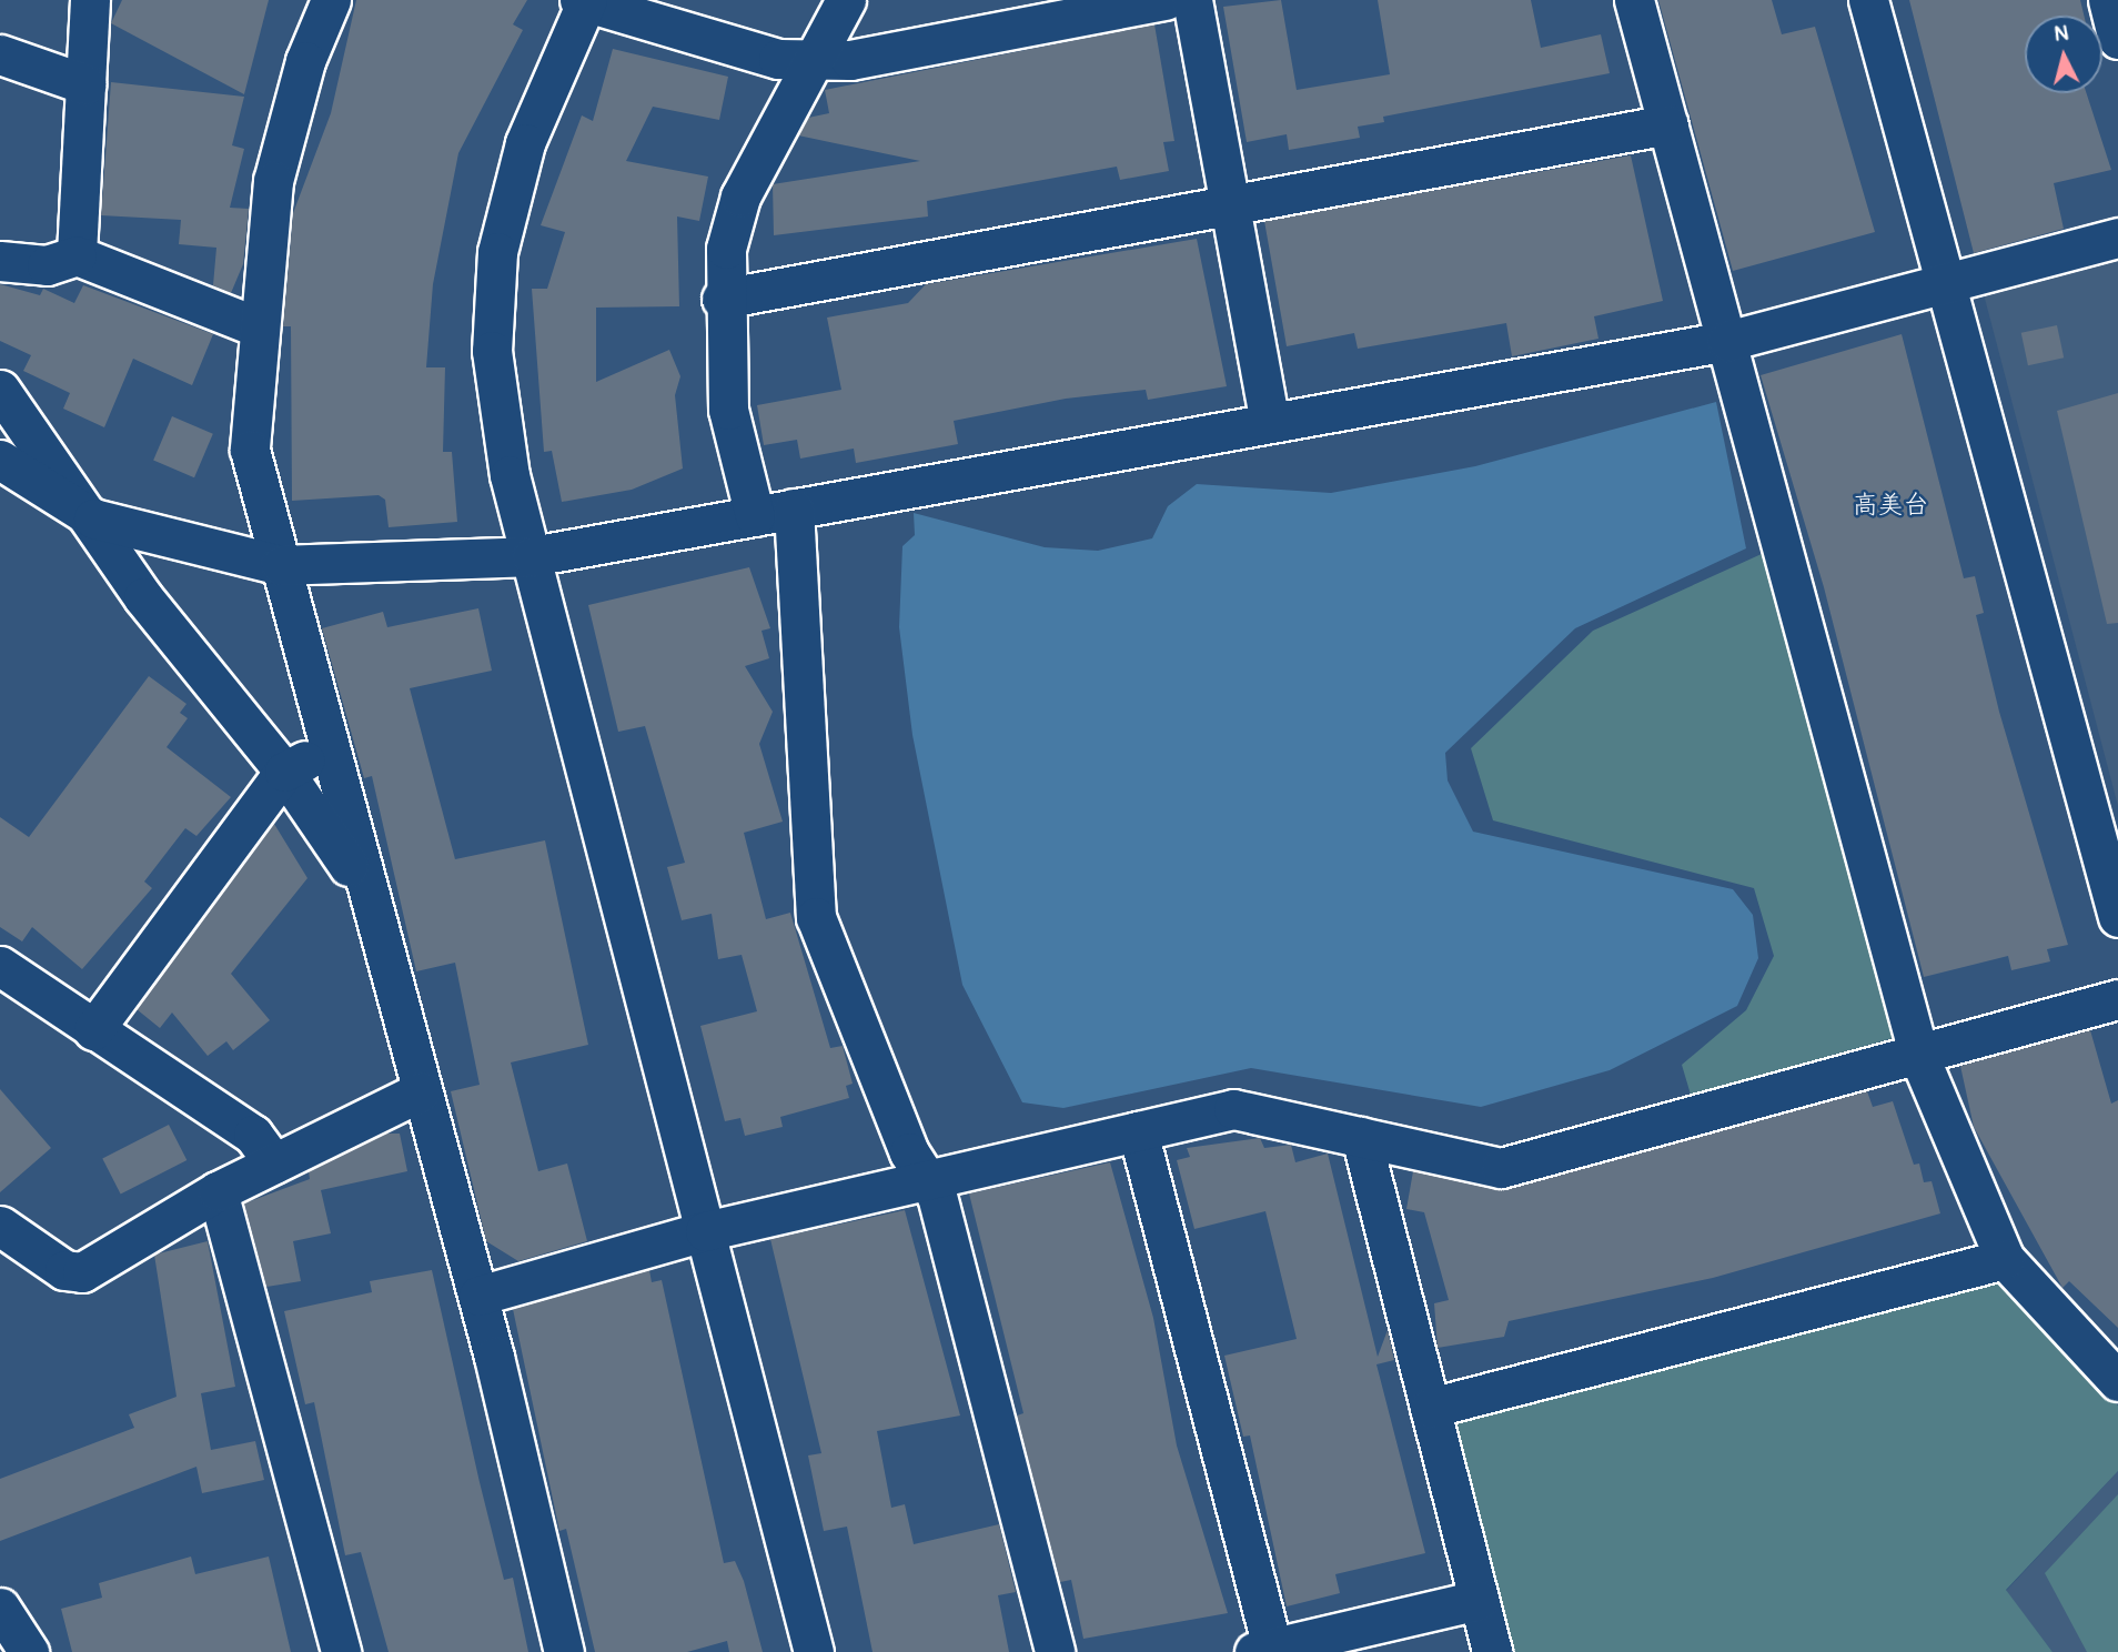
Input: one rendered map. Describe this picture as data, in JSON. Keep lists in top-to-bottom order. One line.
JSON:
{"districts":["高美台"],"north":"top"}
